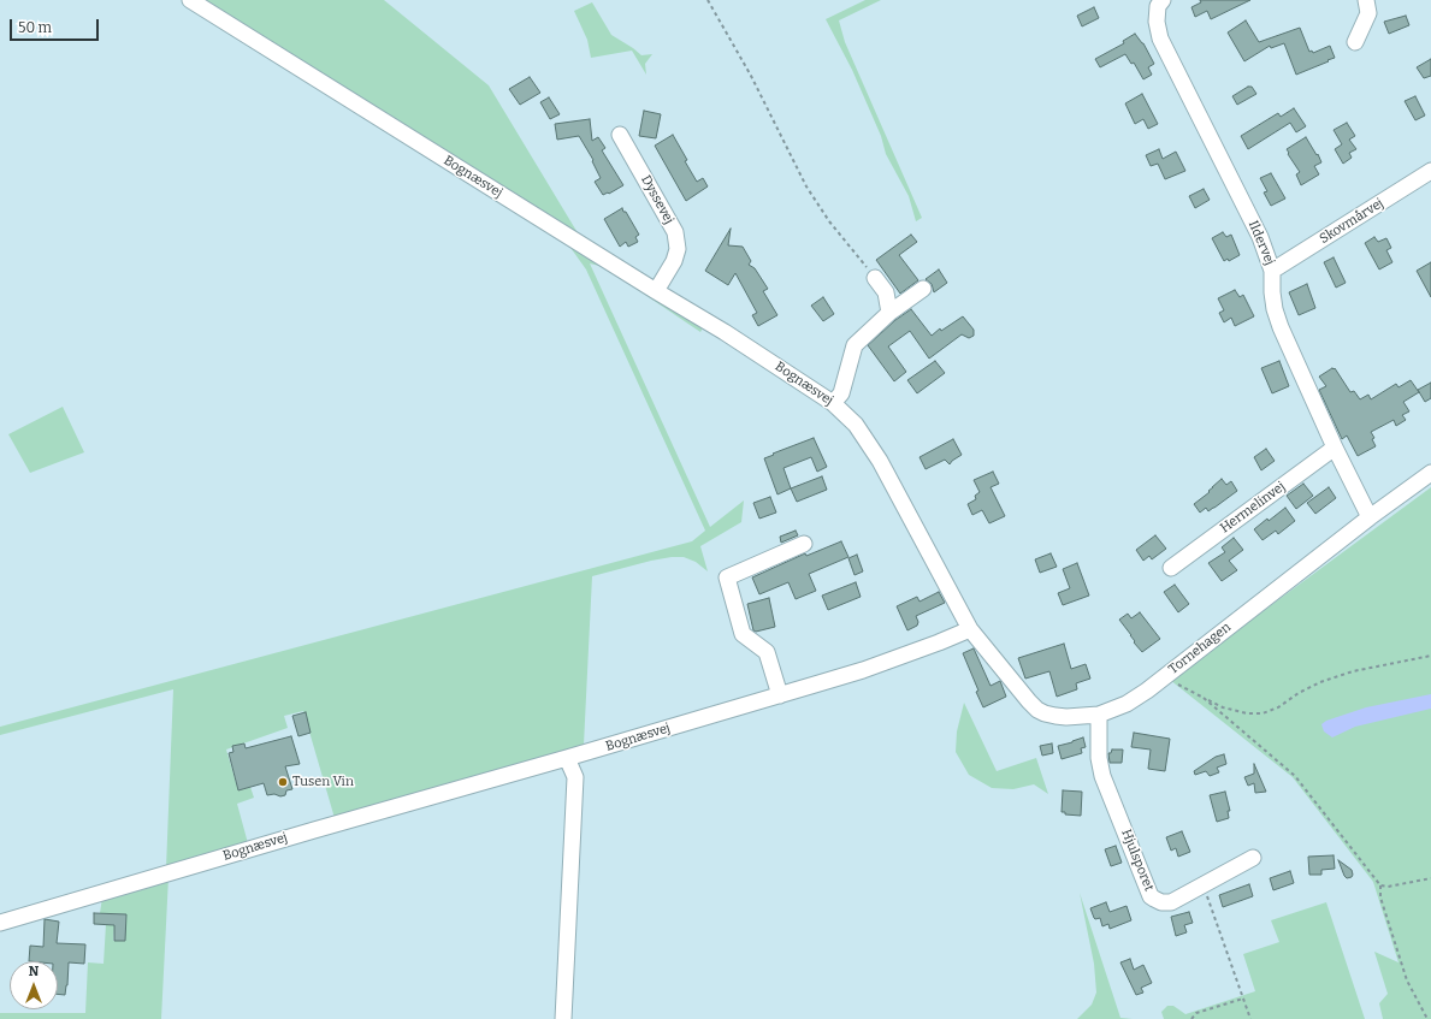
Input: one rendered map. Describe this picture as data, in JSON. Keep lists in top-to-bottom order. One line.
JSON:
{"streets":{"street":["Bognæsvej","Dyssevej","Skovmårvej","Ildervej","Hermelinvej","Tornehagen","Hjulsporet"]},"crossings":[["Bognæsvej","Dyssevej"],["Bognæsvej","Tornehagen"],["Skovmårvej","Ildervej"],["Ildervej","Hermelinvej"],["Ildervej","Tornehagen"],["Tornehagen","Hjulsporet"]],"places":["Tusen Vin"],"scale_bar":"50 m","north":"top"}
